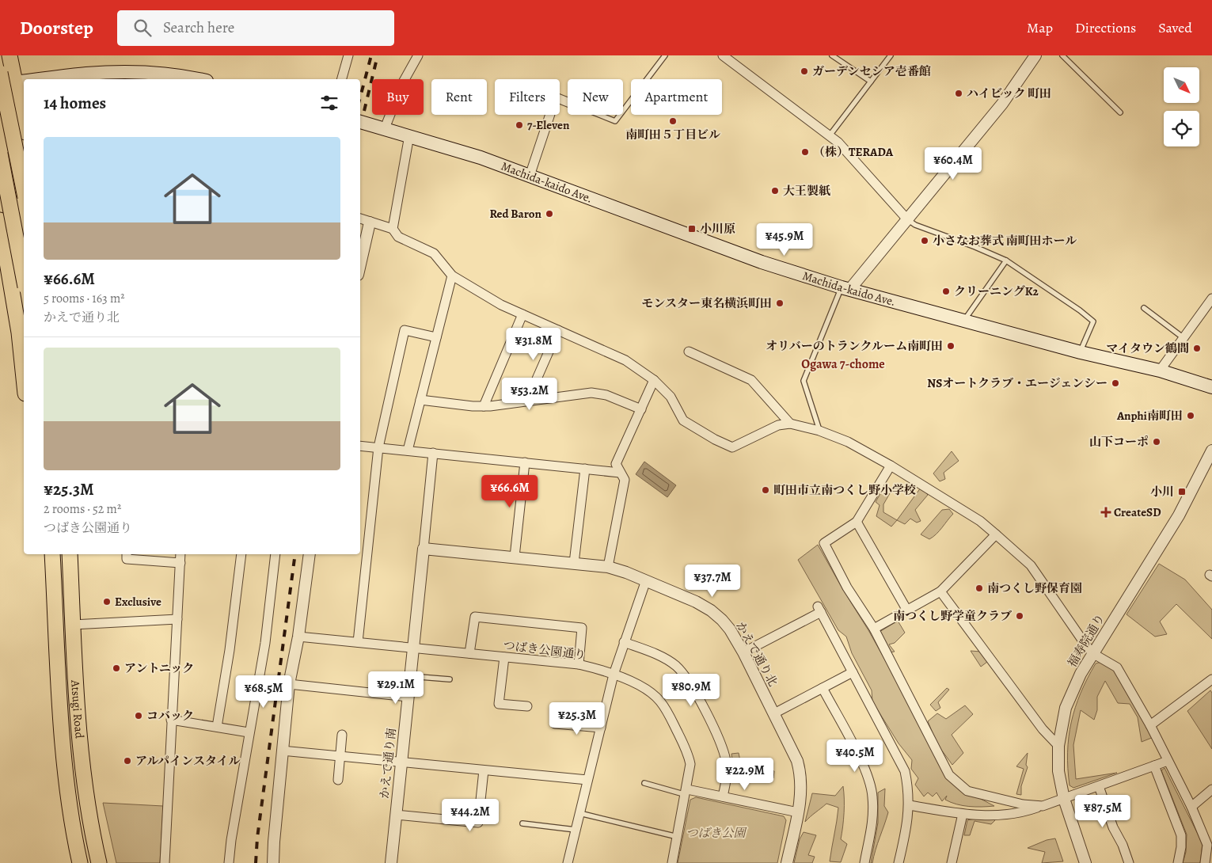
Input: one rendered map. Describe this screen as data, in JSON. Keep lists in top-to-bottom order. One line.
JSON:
{"streets":{"highway":["Atsugi Road"],"main road":["Machida-kaido Ave."],"street":["福寿院通り","つばき公園通り","かえで通り北","かえで通り南"]},"crossings":[["つばき公園通り","かえで通り南"],["かえで通り北","かえで通り南"]],"districts":["Ogawa 7-chome"],"parks":["つばき公園"],"places":{"other":["ガーデンセシア壱番館","ハイビック 町田","南町田５丁目ビル","7-Eleven","（株）TERADA","大王製紙","Red Baron","小さなお葬式 南町田ホール","クリーニングK2","モンスター東名横浜町田","オリバーのトランクルーム南町田","マイタウン鶴間","NSオートクラブ・エージェンシー","Anphi南町田","山下コーポ","町田市立南つくし野小学校","南つくし野保育園","Exclusive","南つくし野学童クラブ","アントニック","コバック","アルパインスタイル"],"transit":["小川原","小川"],"health":["CreateSD"]},"north":"bottom right","page":{"header":"Doorstep","search":"Search here","nav":["Map","Directions","Saved"],"chip":["Buy","Rent","Filters","New","Apartment"],"heading":"14 homes","list":[{"name":"¥66.6M","note":"5 rooms · 163 m² · かえで通り北"},{"name":"¥25.3M","note":"2 rooms · 52 m² · つばき公園通り"}],"price":["¥60.4M","¥45.9M","¥31.8M","¥53.2M","¥66.6M","¥37.7M","¥29.1M","¥80.9M","¥68.5M","¥25.3M","¥40.5M","¥22.9M","¥87.5M","¥44.2M"]}}
